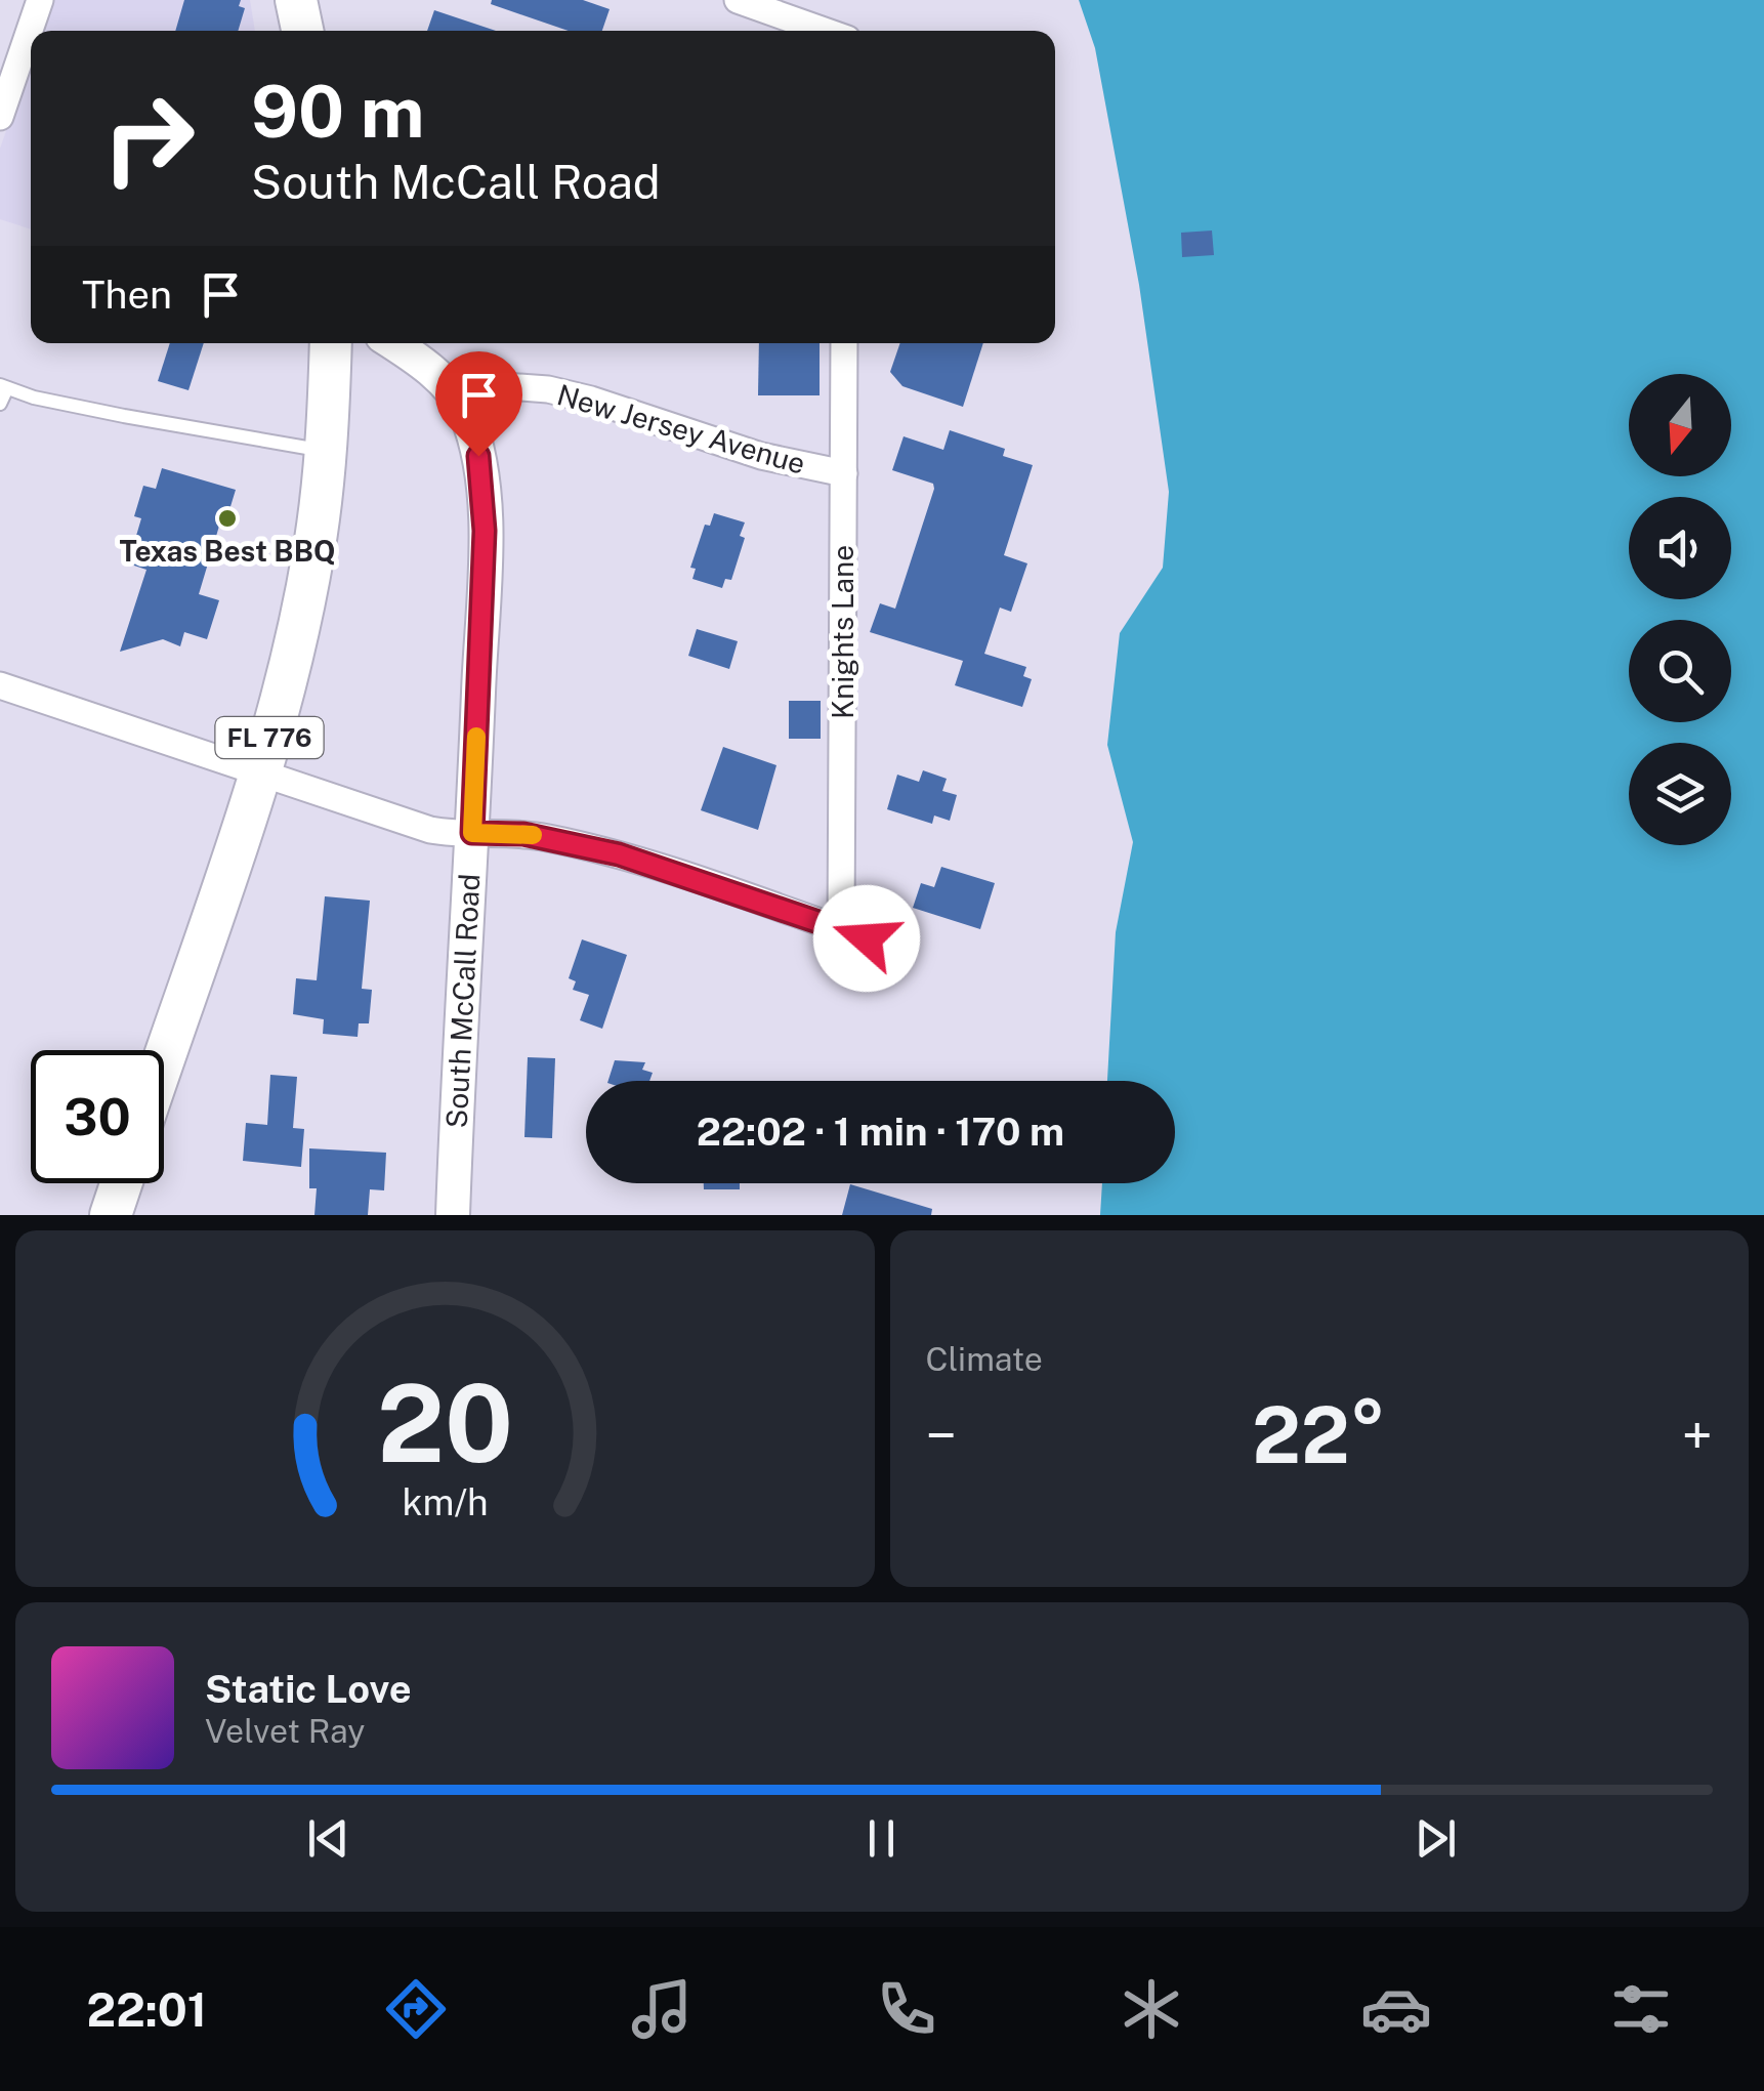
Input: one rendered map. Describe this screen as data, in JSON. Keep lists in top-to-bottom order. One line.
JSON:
{"streets":{"main road":["FL 776"],"street":["New Jersey Avenue","Knights Lane","South McCall Road"]},"crossings":[["New Jersey Avenue","Knights Lane"],["New Jersey Avenue","South McCall Road"]],"places":["Texas Best BBQ"],"north":"bottom","page":{"turn":["90 m","South McCall Road"],"then":"Then","limit":"30","trip":"22:02 · 1 min · 170 m","tile":"Climate","heat":["−","22°","+"],"song":["Static Love","Velvet Ray"],"tabs":"22:01","gauge":["20","km/h"]}}
